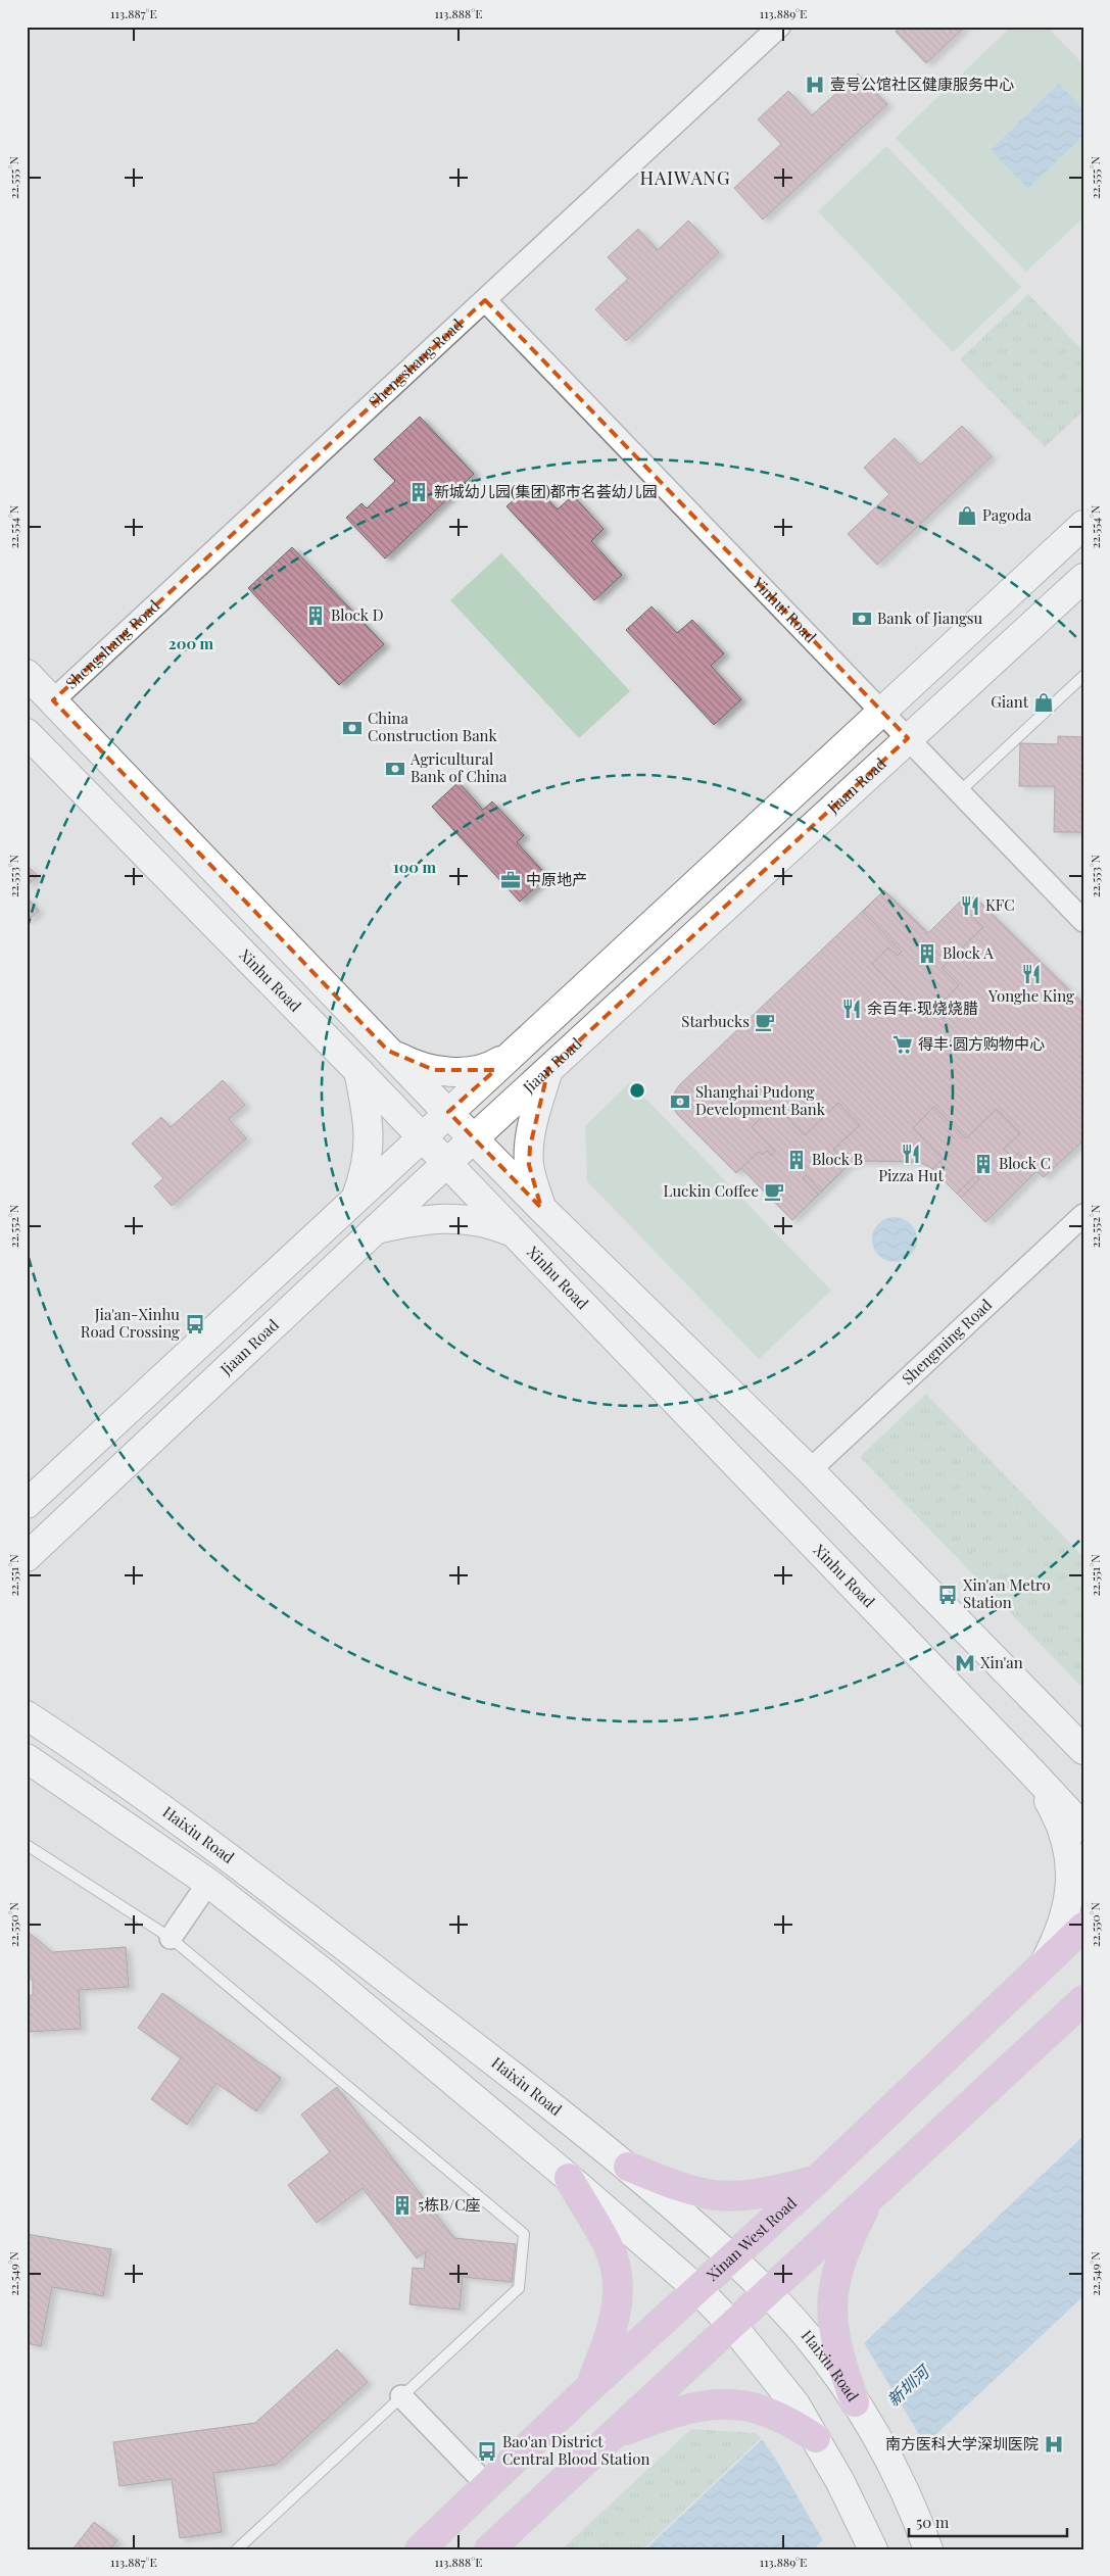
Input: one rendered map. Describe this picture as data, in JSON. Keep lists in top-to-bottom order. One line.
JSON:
{"streets":{"main road":["Jiaan Road","Xinhu Road","Haixiu Road","Xinan West Road"],"street":["Shengshang Road","Yinhui Road","Shengming Road"]},"crossings":[["Shengshang Road","Yinhui Road"],["Yinhui Road","Jiaan Road"],["Jiaan Road","Xinhu Road"],["Haixiu Road","Xinan West Road"]],"districts":["HAIWANG"],"water":["新圳河"],"places":{"hospital":["壹号公馆社区健康服务中心","南方医科大学深圳医院"],"building":["新城幼儿园(集团)都市名荟幼儿园","Block D","Block A","Block B","Block C","5栋B/C座"],"shop":["Pagoda","Giant"],"bank":["Bank of Jiangsu","China Construction Bank","Agricultural Bank of China","Shanghai Pudong Development Bank"],"office":["中原地产"],"restaurant":["KFC","Yonghe King","余百年·现烧烧腊","Pizza Hut"],"cafe":["Starbucks","Luckin Coffee"],"supermarket":["得丰·圆方购物中心"],"bus stop":["Jia'an-Xinhu Road Crossing","Xin'an Metro Station","Bao'an District Central Blood Station"],"metro station":["Xin'an"]},"scale_bar":"50 m","coordinates":["113.887°E","113.888°E","113.889°E","22.555°N","22.554°N","22.553°N","22.552°N","22.551°N","22.550°N","22.549°N"],"rings":["200 m","100 m"]}
